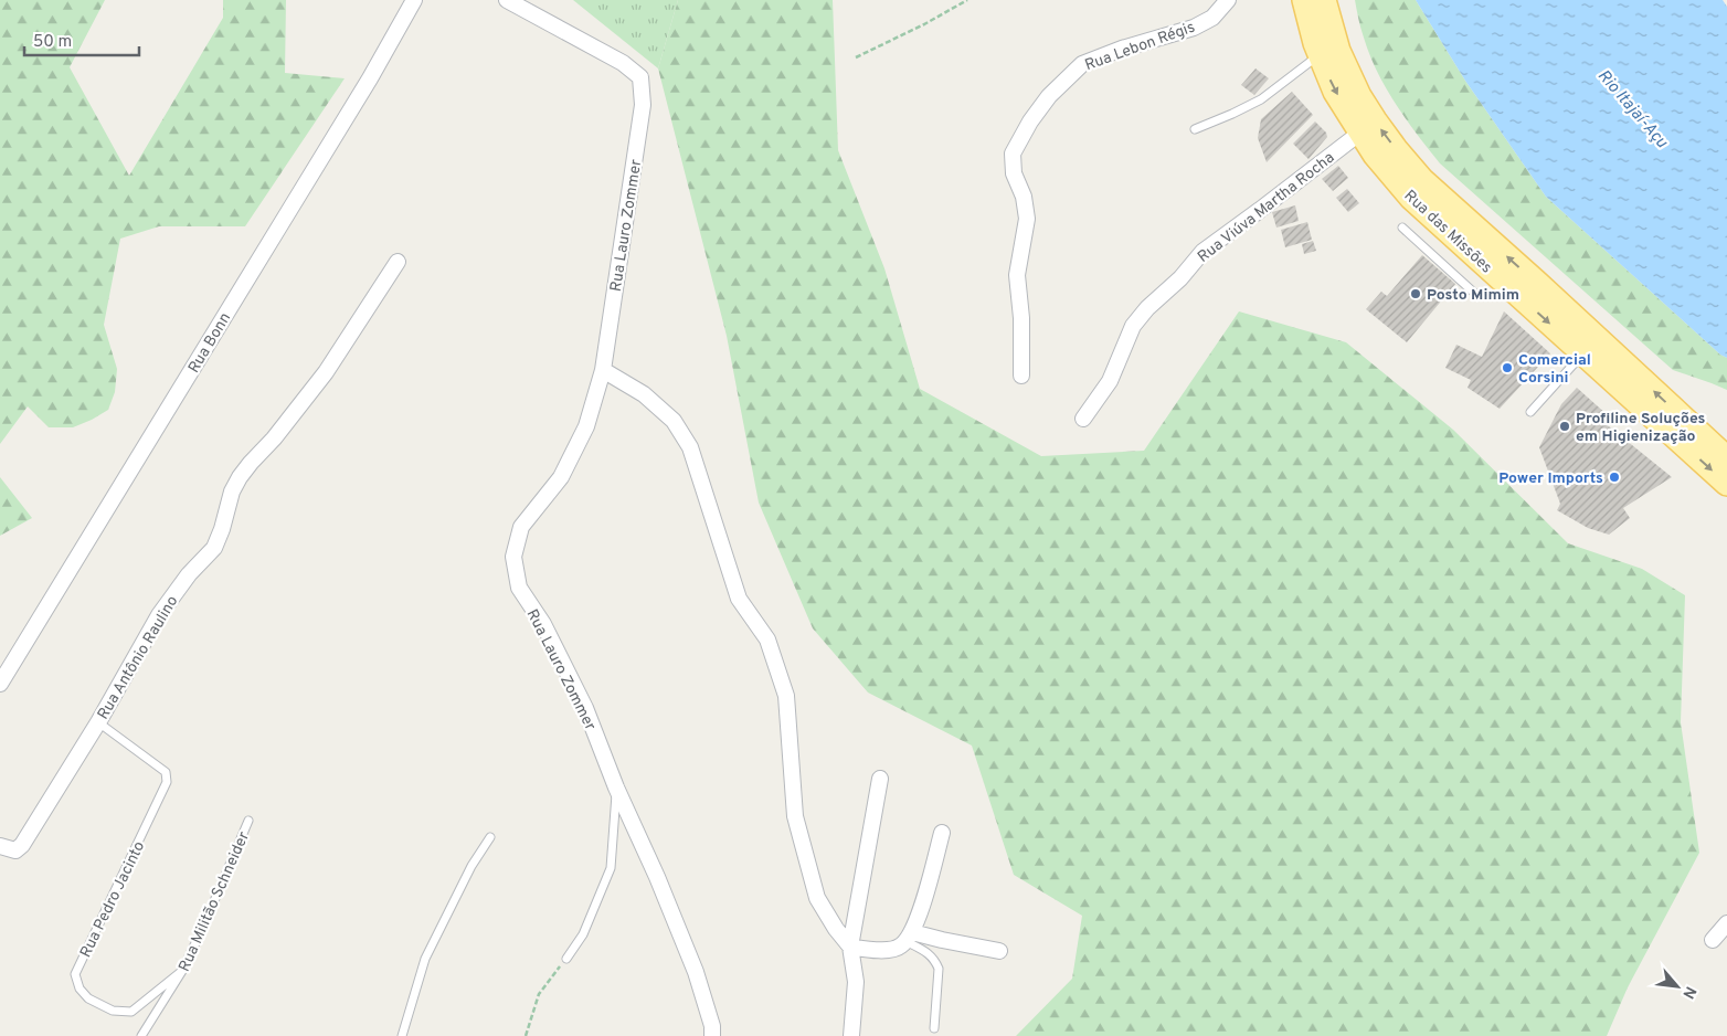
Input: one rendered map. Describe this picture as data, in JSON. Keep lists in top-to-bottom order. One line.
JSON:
{"streets":{"main road":["Rua das Missões"],"street":["Rua Lebon Régis","Rua Viúva Martha Rocha","Rua Lauro Zommer","Rua Bonn","Rua Antônio Raulino"],"lane":["Rua Pedro Jacinto","Rua Militão Schneider"]},"crossings":[["Rua Viúva Martha Rocha","Rua das Missões"],["Rua Antônio Raulino","Rua Pedro Jacinto"],["Rua Pedro Jacinto","Rua Militão Schneider"]],"water":["Rio Itajaí-Açu"],"places":["Posto Mimim","Comercial Corsini","Profiline Soluções em Higienização","Power Imports"],"scale_bar":"50 m","north":"bottom right"}
